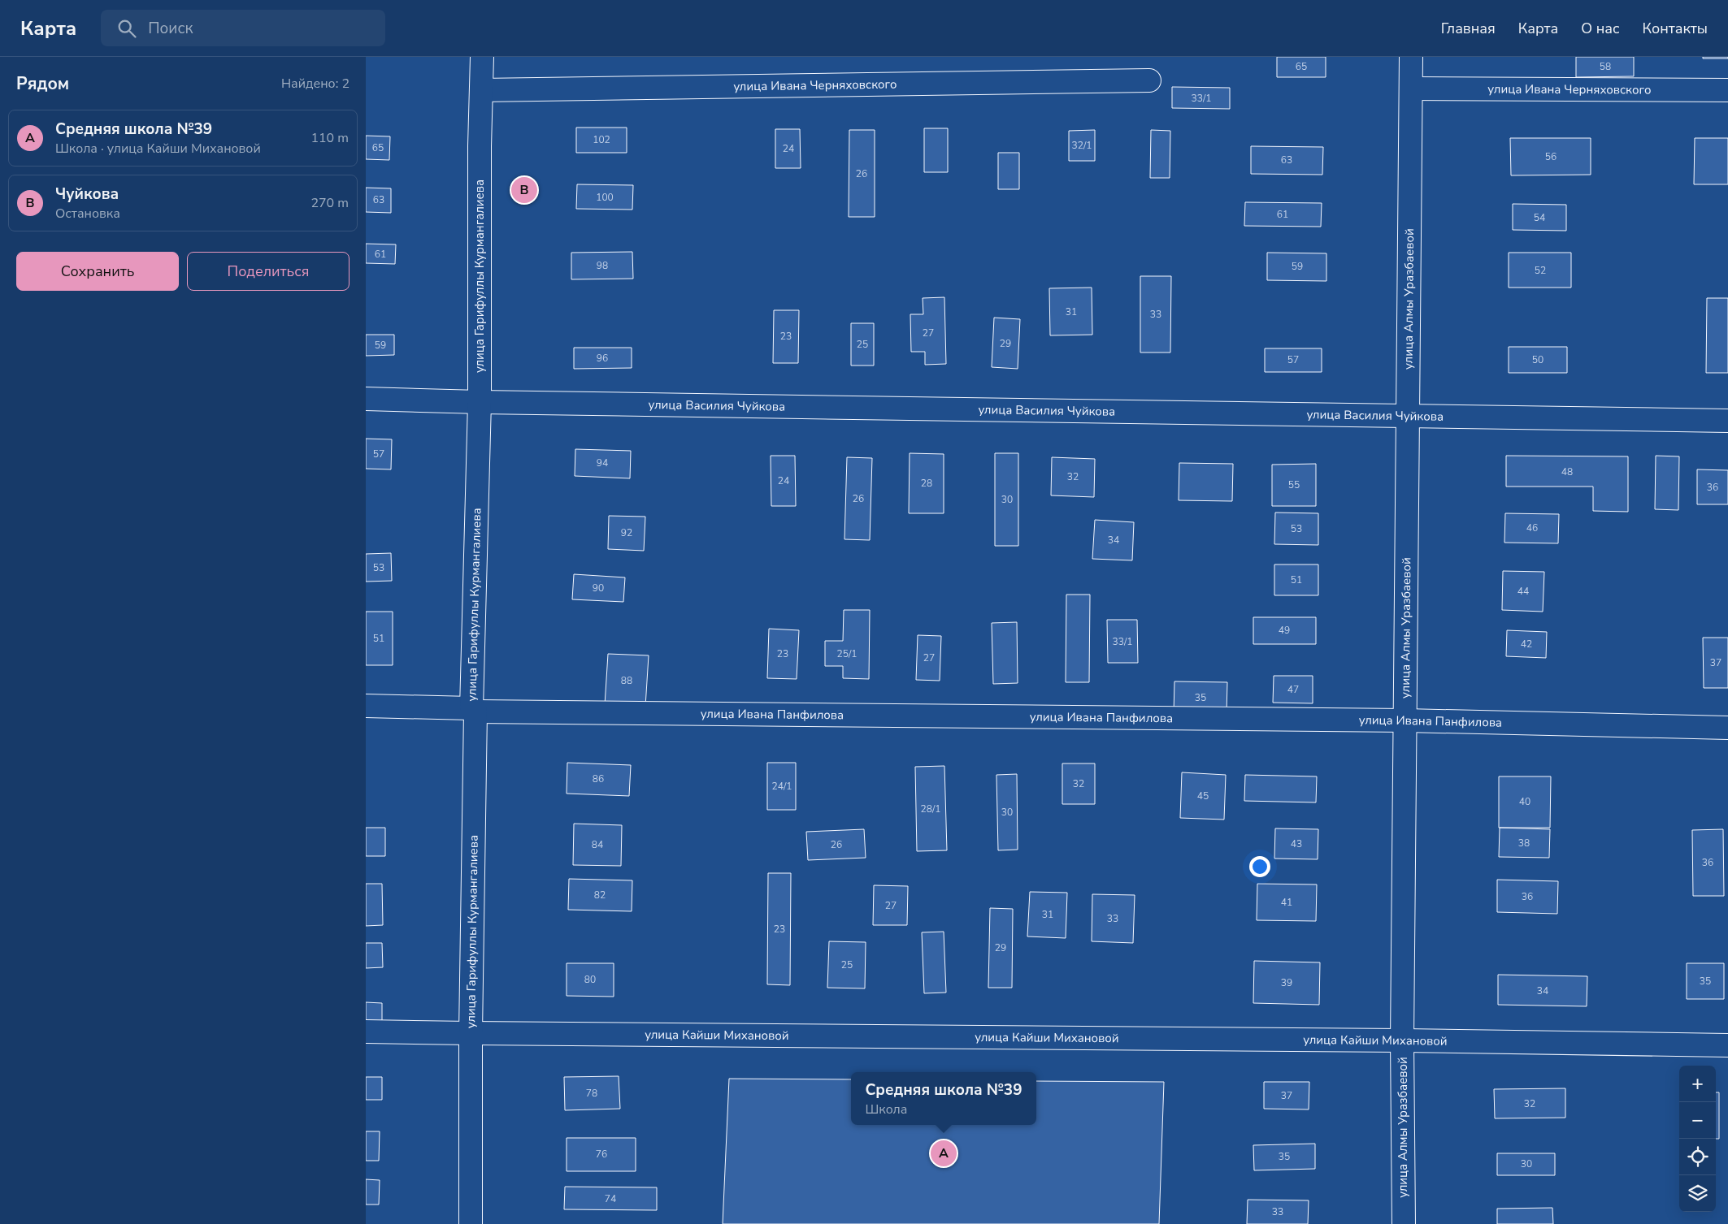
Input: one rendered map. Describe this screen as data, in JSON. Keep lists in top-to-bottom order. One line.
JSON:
{"streets":{"street":["улица Ивана Черняховского","улица Гарифуллы Курмангалиева","улица Алмы Уразбаевой","улица Василия Чуйкова","улица Ивана Панфилова","улица Кайши Михановой"]},"crossings":[["улица Ивана Черняховского","улица Гарифуллы Курмангалиева"],["улица Ивана Черняховского","улица Алмы Уразбаевой"],["улица Гарифуллы Курмангалиева","улица Василия Чуйкова"],["улица Гарифуллы Курмангалиева","улица Ивана Панфилова"],["улица Гарифуллы Курмангалиева","улица Кайши Михановой"],["улица Алмы Уразбаевой","улица Василия Чуйкова"],["улица Алмы Уразбаевой","улица Ивана Панфилова"],["улица Алмы Уразбаевой","улица Кайши Михановой"]],"house_numbers":["65","58","33/1","102","32/1","65","24","56","63","26","100","63","61","54","61","98","59","52","31","33","27","23","29","25","59","96","57","50","57","94","48","32","24","28","55","36","26","30","46","53","92","34","53","51","90","44","49","51","33/1","42","23","25/1","27","37","88","47","35","86","32","24/1","45","40","28/1","30","38","43","84","26","36","82","36","41","27","31","33","23","29","25","80","35","39","34","78","37","32","76","35","30","74","33"],"page":{"header":"Карта","search":"Поиск","nav":["Главная","Карта","О нас","Контакты"],"heading":["Рядом","Найдено: 2"],"list":[{"mark":"A","name":"Средняя школа №39","note":"Школа · улица Кайши Михановой","value":"110 m"},{"mark":"B","name":"Чуйкова","note":"Остановка","value":"270 m"}],"pins":["B","A"],"buttons":["Сохранить","Поделиться"],"map_buttons":["+","−"],"popup":["Средняя школа №39","Школа"]}}
